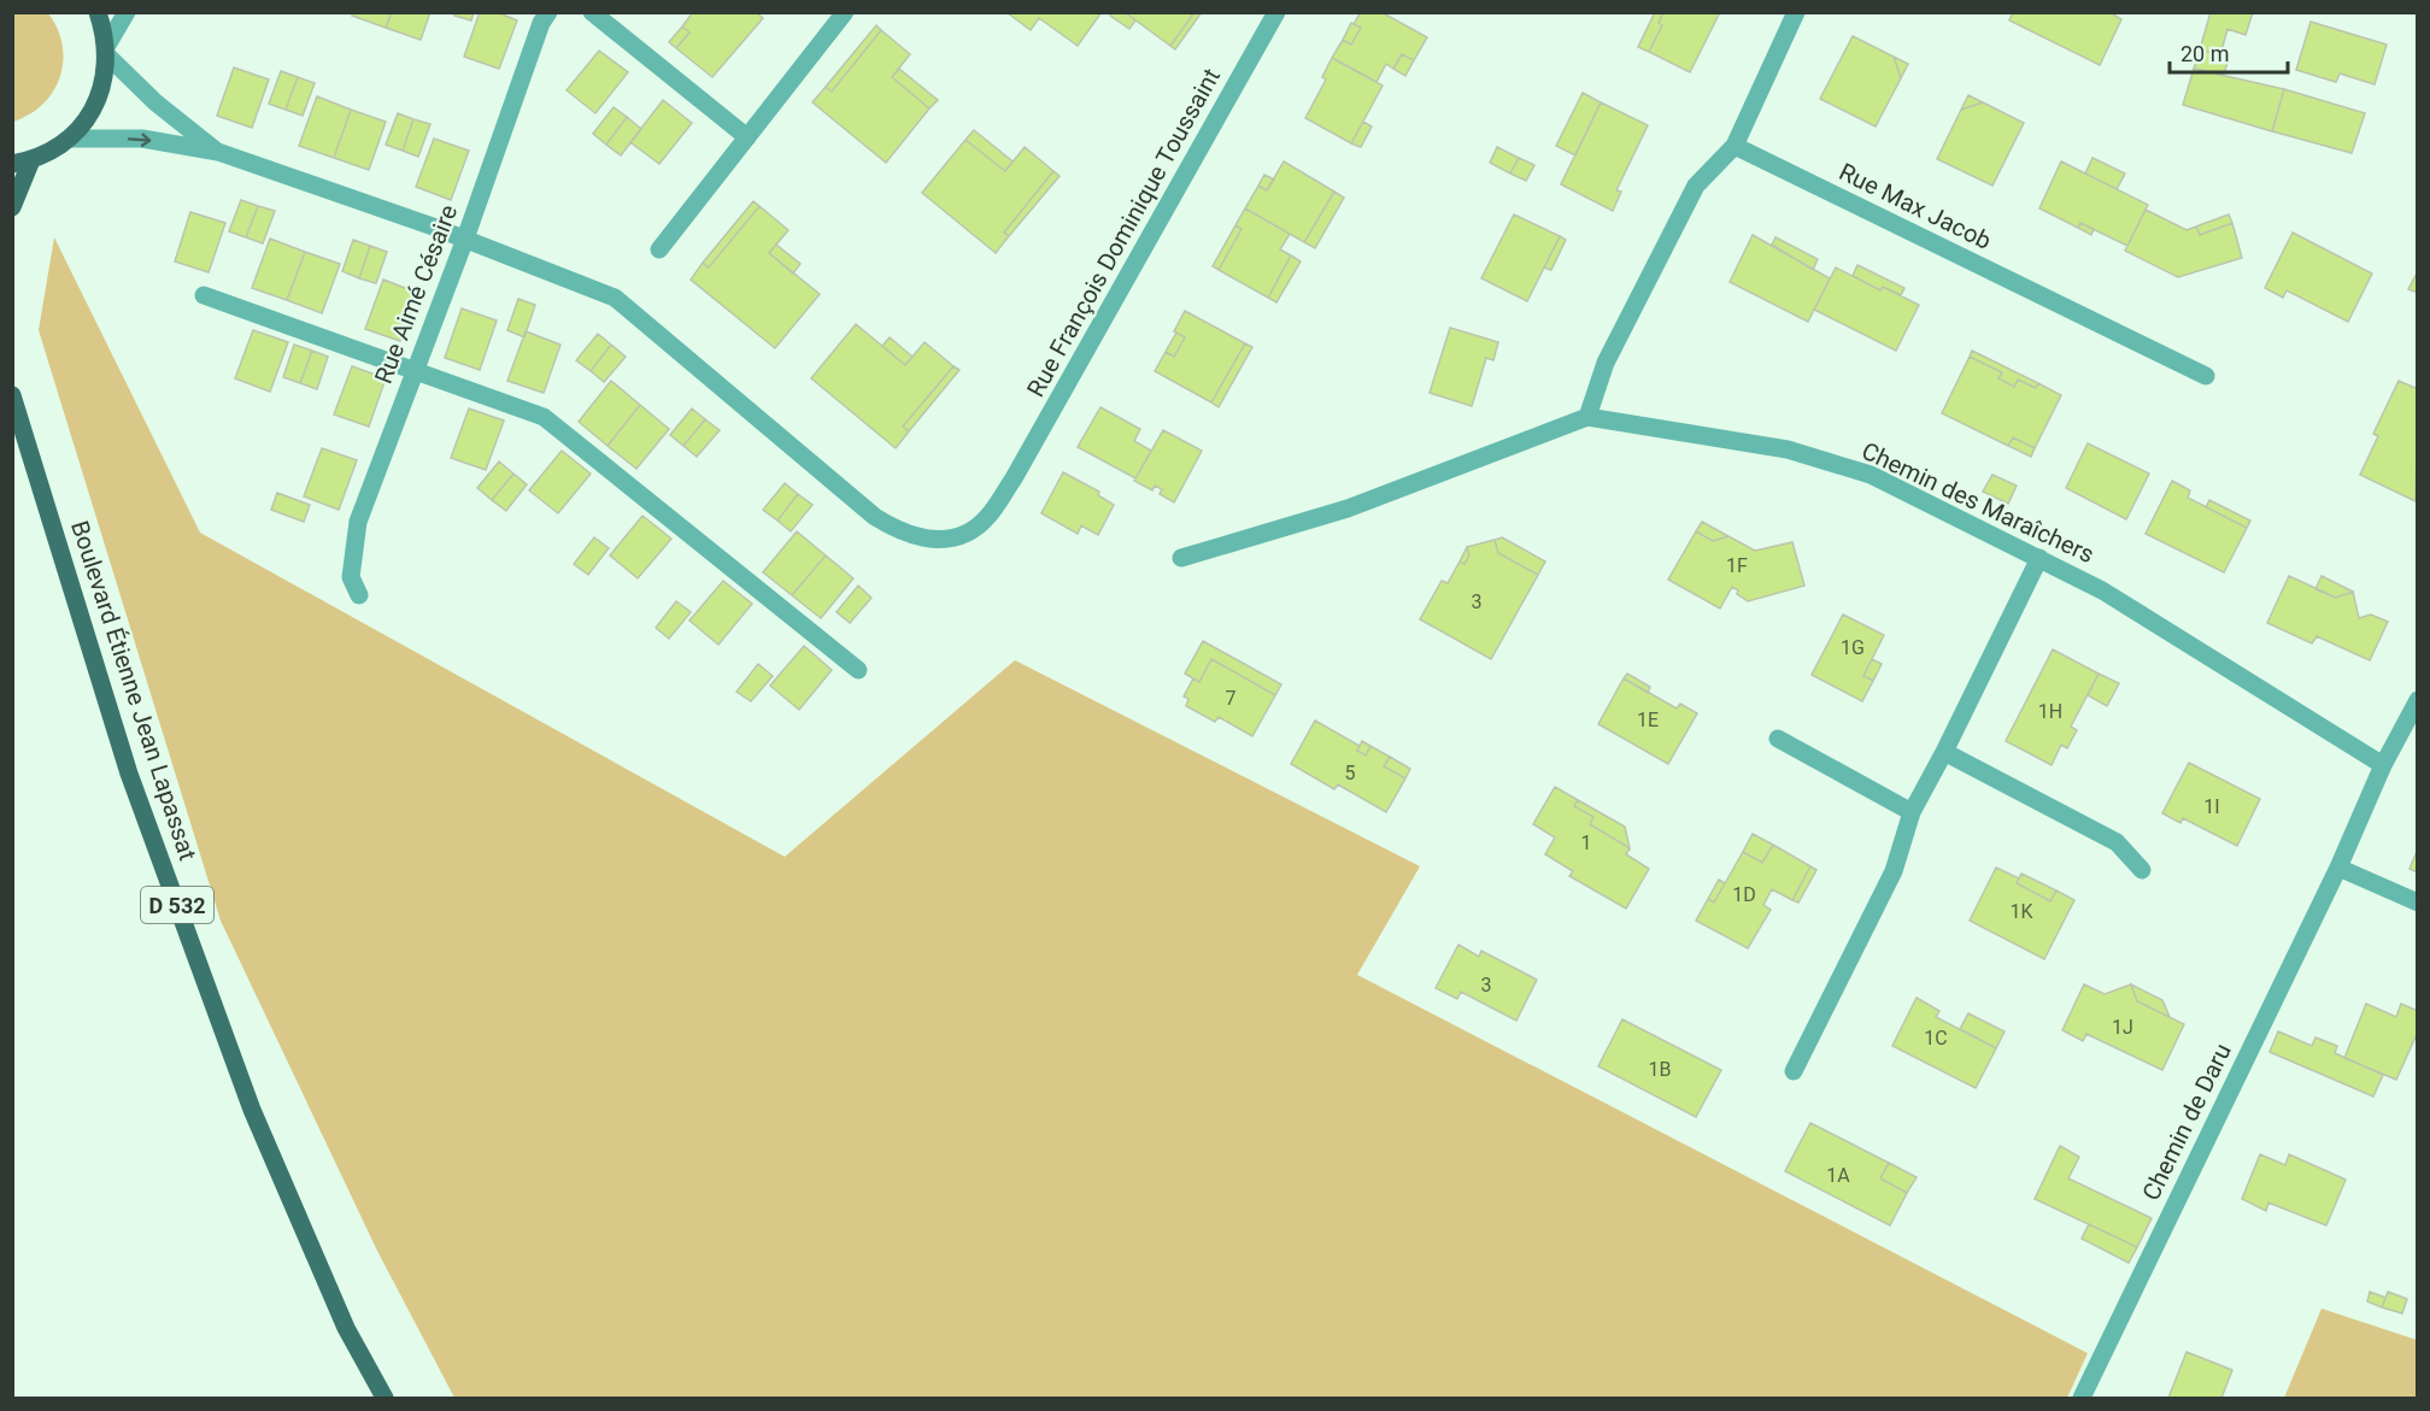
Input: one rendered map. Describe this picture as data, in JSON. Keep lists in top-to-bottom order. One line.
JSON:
{"streets":{"main road":["Boulevard Étienne Jean Lapassat","D 532"],"street":["Rue Max Jacob","Rue François Dominique Toussaint","Rue Aimé Césaire","Chemin des Maraîchers","Chemin de Daru"]},"crossings":[["Rue François Dominique Toussaint","Rue Aimé Césaire"],["Chemin des Maraîchers","Chemin de Daru"]],"house_numbers":["1F","3","1G","7","1H","1E","5","1I","1","1D","1K","3","1J","1C","1B","1A"],"scale_bar":"20 m"}
